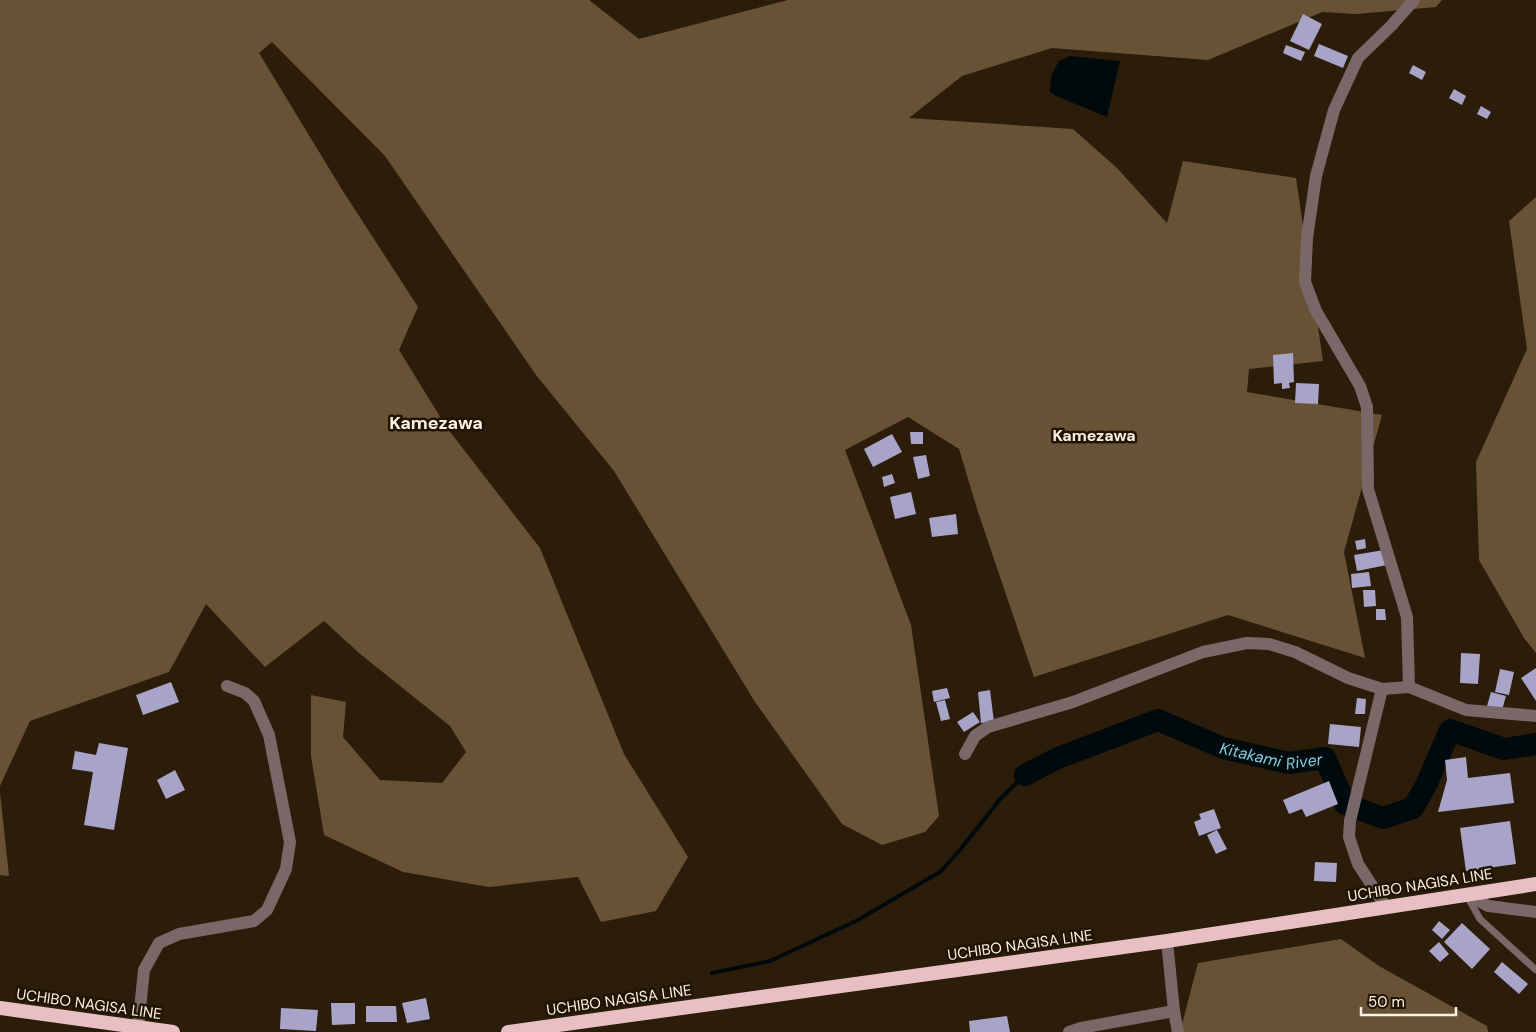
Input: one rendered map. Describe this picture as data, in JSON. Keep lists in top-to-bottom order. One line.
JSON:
{"streets":{"highway":["UCHIBO NAGISA LINE"]},"districts":["Kamezawa","Kamezawa"],"water":["Kitakami River"],"scale_bar":"50 m"}
